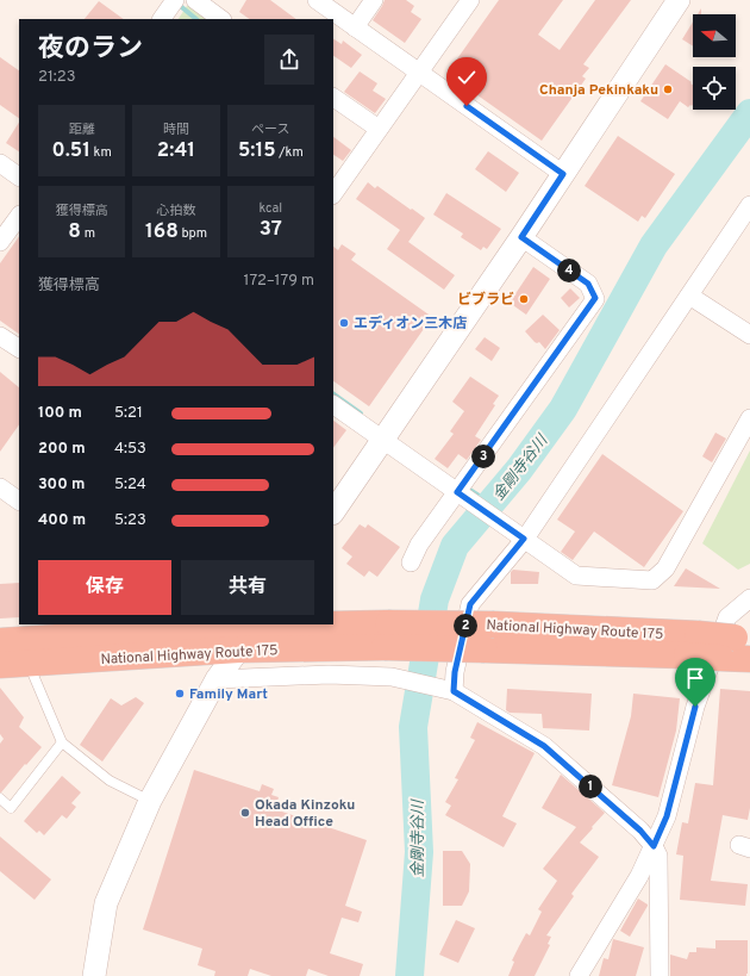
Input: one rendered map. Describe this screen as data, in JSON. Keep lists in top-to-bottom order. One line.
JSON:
{"streets":{"highway":["National Highway Route 175"]},"water":["金剛寺谷川"],"places":["Chanja Pekinkaku","ビブラビ","エディオン三木店","Family Mart","Okada Kinzoku Head Office"],"north":"left","page":{"heading":["夜のラン","21:23"],"stats":[["距離","0.51 km"],["時間","2:41"],["ペース","5:15 /km"],["獲得標高","8 m"],["心拍数","168 bpm"],["kcal","37"]],"pins":["4","3","2","1"],"chart":["獲得標高","172–179 m"],"list":[{"name":"100 m","note":"5:21"},{"name":"200 m","note":"4:53"},{"name":"300 m","note":"5:24"},{"name":"400 m","note":"5:23"}],"buttons":["保存","共有"]}}
